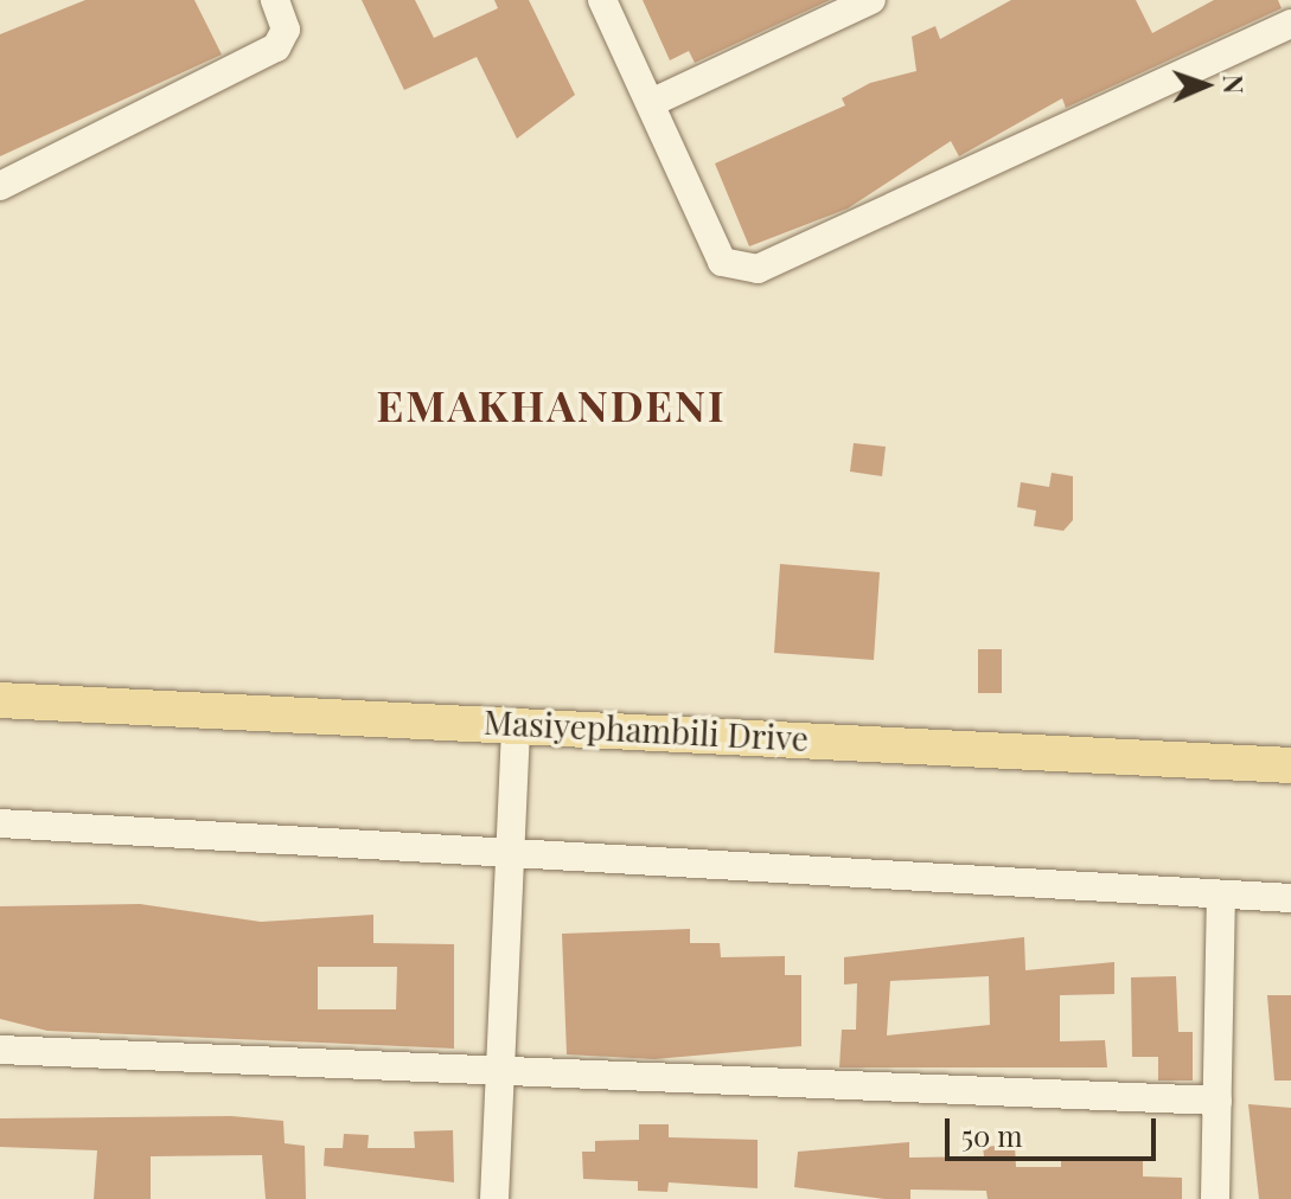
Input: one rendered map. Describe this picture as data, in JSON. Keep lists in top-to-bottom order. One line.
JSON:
{"streets":{"main road":["Masiyephambili Drive"]},"districts":["EMAKHANDENI"],"scale_bar":"50 m","north":"right"}
